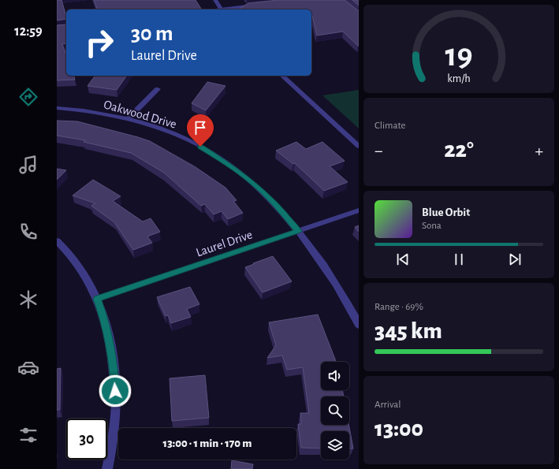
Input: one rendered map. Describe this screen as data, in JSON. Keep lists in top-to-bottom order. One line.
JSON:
{"streets":{"street":["Oakwood Drive","Laurel Drive"]},"crossings":[["Oakwood Drive","Laurel Drive"]],"page":{"tabs":"12:59","turn":["30 m","Laurel Drive"],"tile":["Climate",["Range · 69%","345 km"],["Arrival","13:00"]],"heat":["−","22°","+"],"song":["Blue Orbit","Sona"],"limit":"30","trip":"13:00 · 1 min · 170 m","gauge":["19","km/h"]}}
